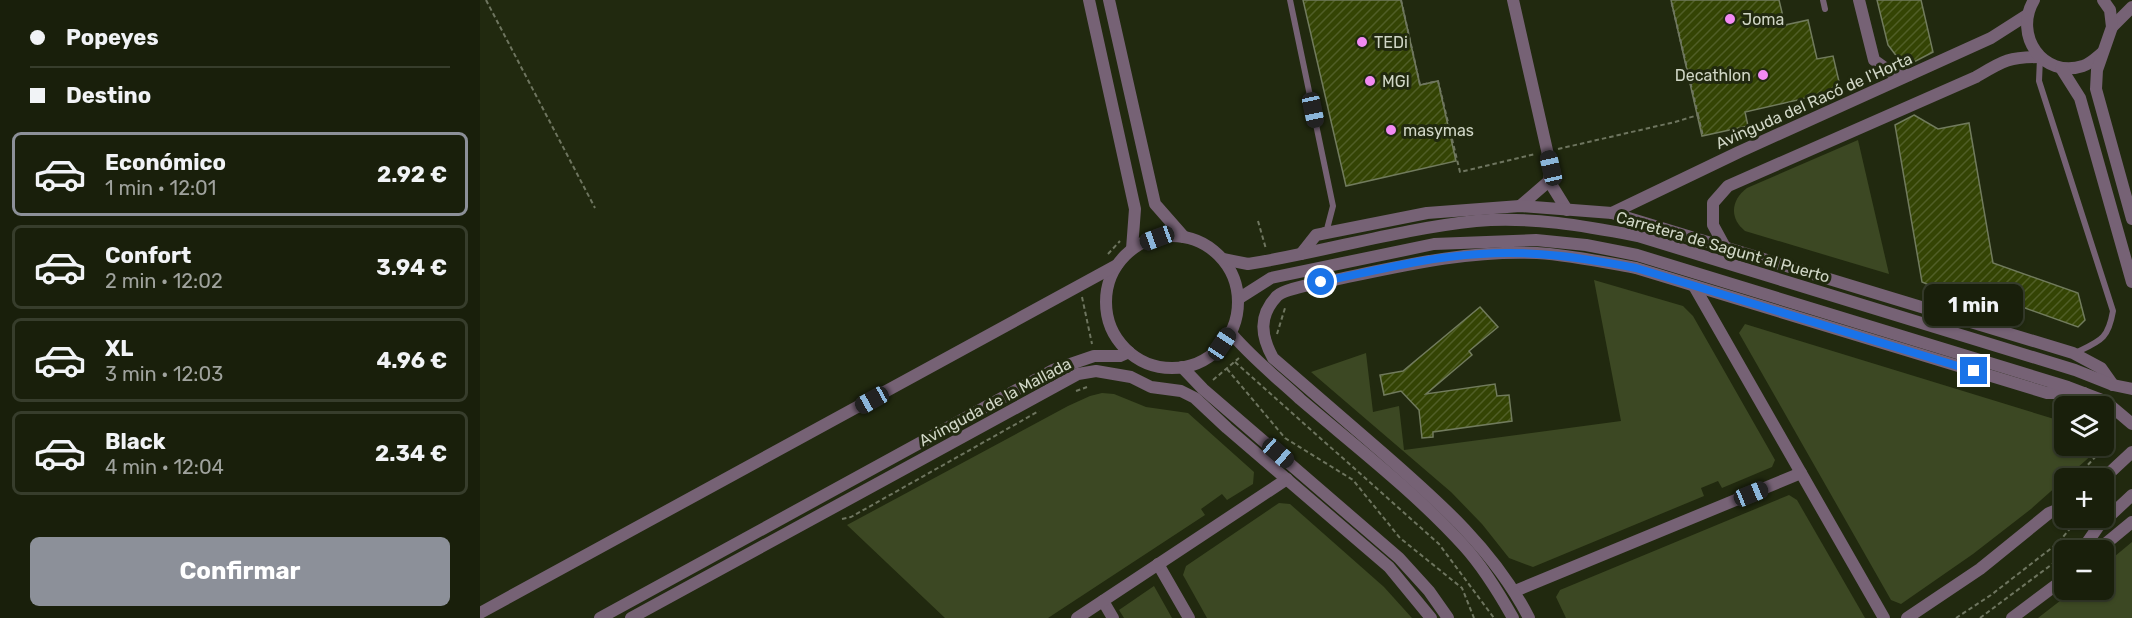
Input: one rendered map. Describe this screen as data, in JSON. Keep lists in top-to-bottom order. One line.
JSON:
{"streets":{"street":["Avinguda del Racó de l'Horta","Carretera de Sagunt al Puerto","Avinguda de la Mallada"]},"places":["Joma","TEDi","Decathlon","MGI","masymas"],"page":{"banner":["Popeyes","Destino"],"list":[{"name":"Económico","note":"1 min · 12:01","value":"2.92 €"},{"name":"Confort","note":"2 min · 12:02","value":"3.94 €"},{"name":"XL","note":"3 min · 12:03","value":"4.96 €"},{"name":"Black","note":"4 min · 12:04","value":"2.34 €"}],"bubble":"1 min","map_buttons":["+","−"],"buttons":"Confirmar"}}
